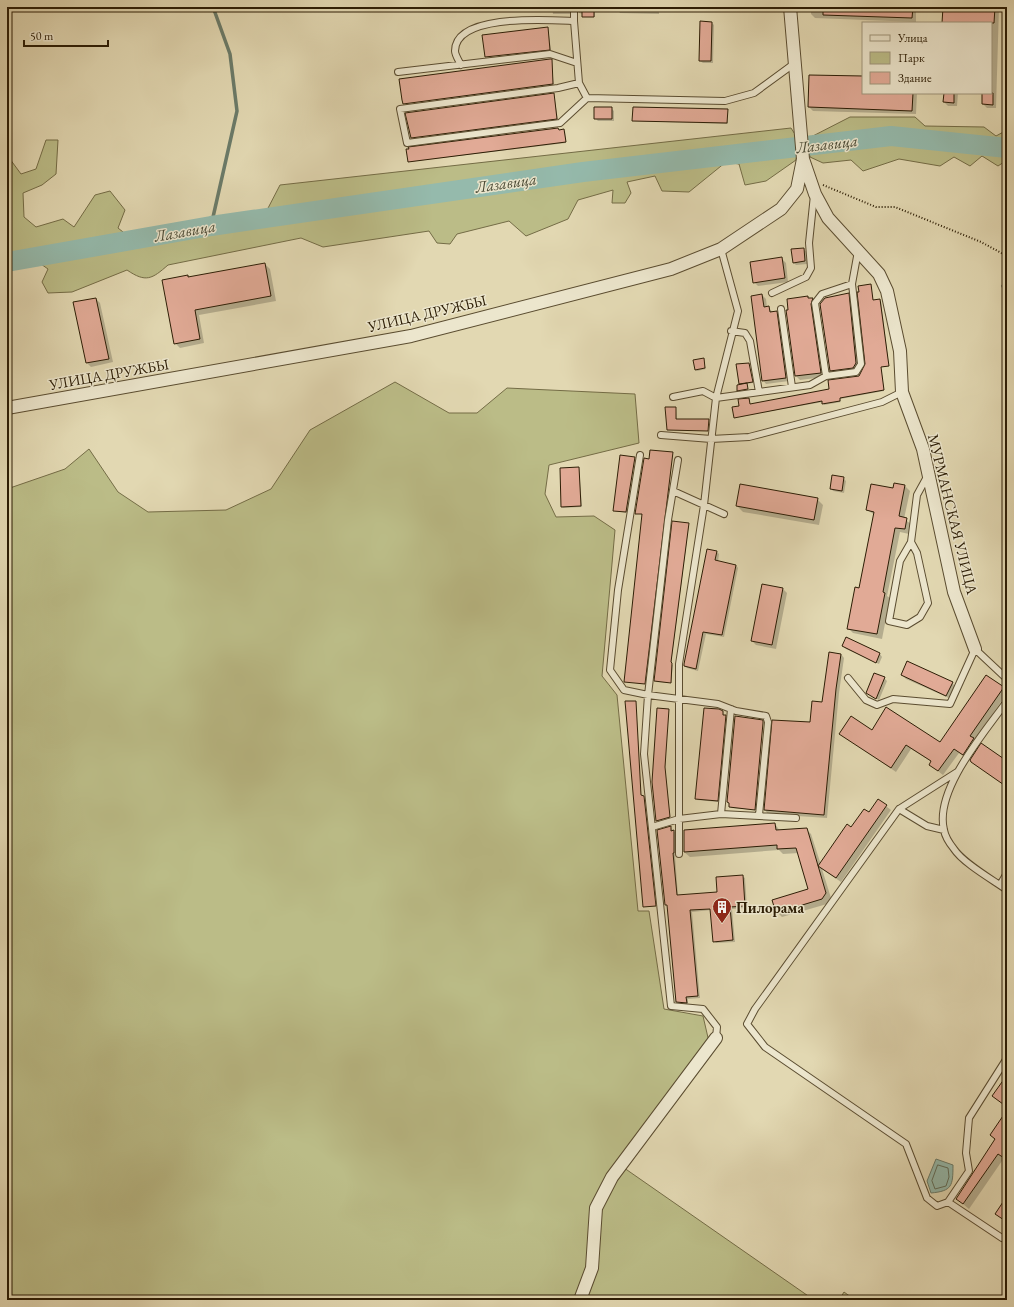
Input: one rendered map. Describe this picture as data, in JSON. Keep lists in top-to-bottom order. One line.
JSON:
{"streets":{"street":["УЛИЦА ДРУЖБЫ","МУРМАНСКАЯ УЛИЦА"]},"crossings":[["УЛИЦА ДРУЖБЫ","МУРМАНСКАЯ УЛИЦА"]],"water":["Лазавица"],"places":{"building":["Пилорама"]},"legend":["Улица","Парк","Здание"],"scale_bar":"50 m"}
